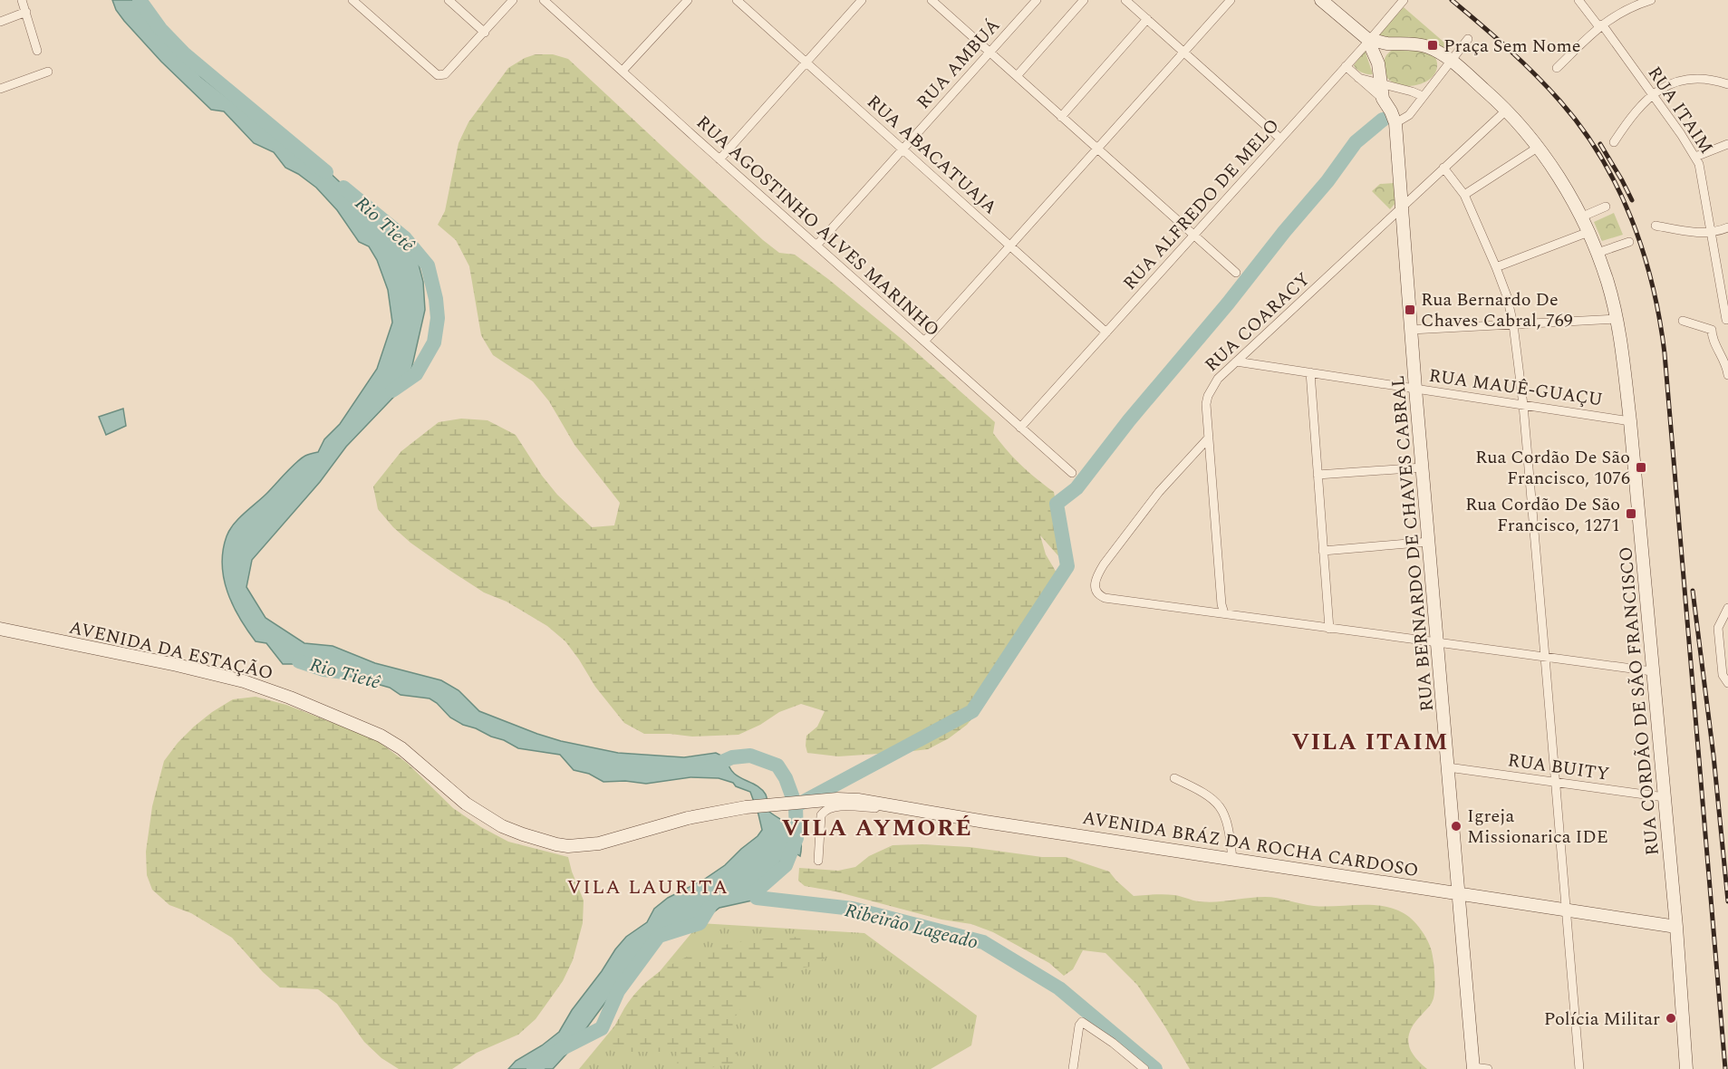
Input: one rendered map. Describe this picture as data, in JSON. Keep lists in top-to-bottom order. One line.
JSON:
{"streets":{"street":["RUA AMBUÁ","RUA ITAIM","RUA ABACATUAJA","RUA ALFREDO DE MELO","RUA AGOSTINHO ALVES MARINHO","RUA COARACY","RUA MAUÊ-GUAÇU","RUA BERNARDO DE CHAVES CABRAL","AVENIDA DA ESTAÇÃO","RUA CORDÃO DE SÃO FRANCISCO","RUA BUITY","AVENIDA BRÁZ DA ROCHA CARDOSO"]},"crossings":[["RUA AMBUÁ","RUA ABACATUAJA"],["RUA AMBUÁ","RUA AGOSTINHO ALVES MARINHO"],["RUA ABACATUAJA","RUA ALFREDO DE MELO"],["RUA ALFREDO DE MELO","RUA AGOSTINHO ALVES MARINHO"],["RUA ALFREDO DE MELO","RUA BERNARDO DE CHAVES CABRAL"],["RUA ALFREDO DE MELO","RUA CORDÃO DE SÃO FRANCISCO"],["RUA COARACY","RUA MAUÊ-GUAÇU"],["RUA COARACY","RUA BERNARDO DE CHAVES CABRAL"],["RUA COARACY","RUA CORDÃO DE SÃO FRANCISCO"],["RUA MAUÊ-GUAÇU","RUA BERNARDO DE CHAVES CABRAL"],["RUA MAUÊ-GUAÇU","RUA CORDÃO DE SÃO FRANCISCO"],["RUA BERNARDO DE CHAVES CABRAL","RUA BUITY"],["RUA BERNARDO DE CHAVES CABRAL","AVENIDA BRÁZ DA ROCHA CARDOSO"],["AVENIDA DA ESTAÇÃO","AVENIDA BRÁZ DA ROCHA CARDOSO"],["RUA CORDÃO DE SÃO FRANCISCO","RUA BUITY"],["RUA CORDÃO DE SÃO FRANCISCO","AVENIDA BRÁZ DA ROCHA CARDOSO"]],"districts":["VILA ITAIM","VILA AYMORÉ","VILA LAURITA"],"water":["Rio Tietê","Ribeirão Lageado"],"places":{"transit":["Praça Sem Nome","Rua Bernardo De Chaves Cabral, 769","Rua Cordão De São Francisco, 1076","Rua Cordão De São Francisco, 1271"],"other":["Igreja Missionarica IDE","Polícia Militar"]}}
